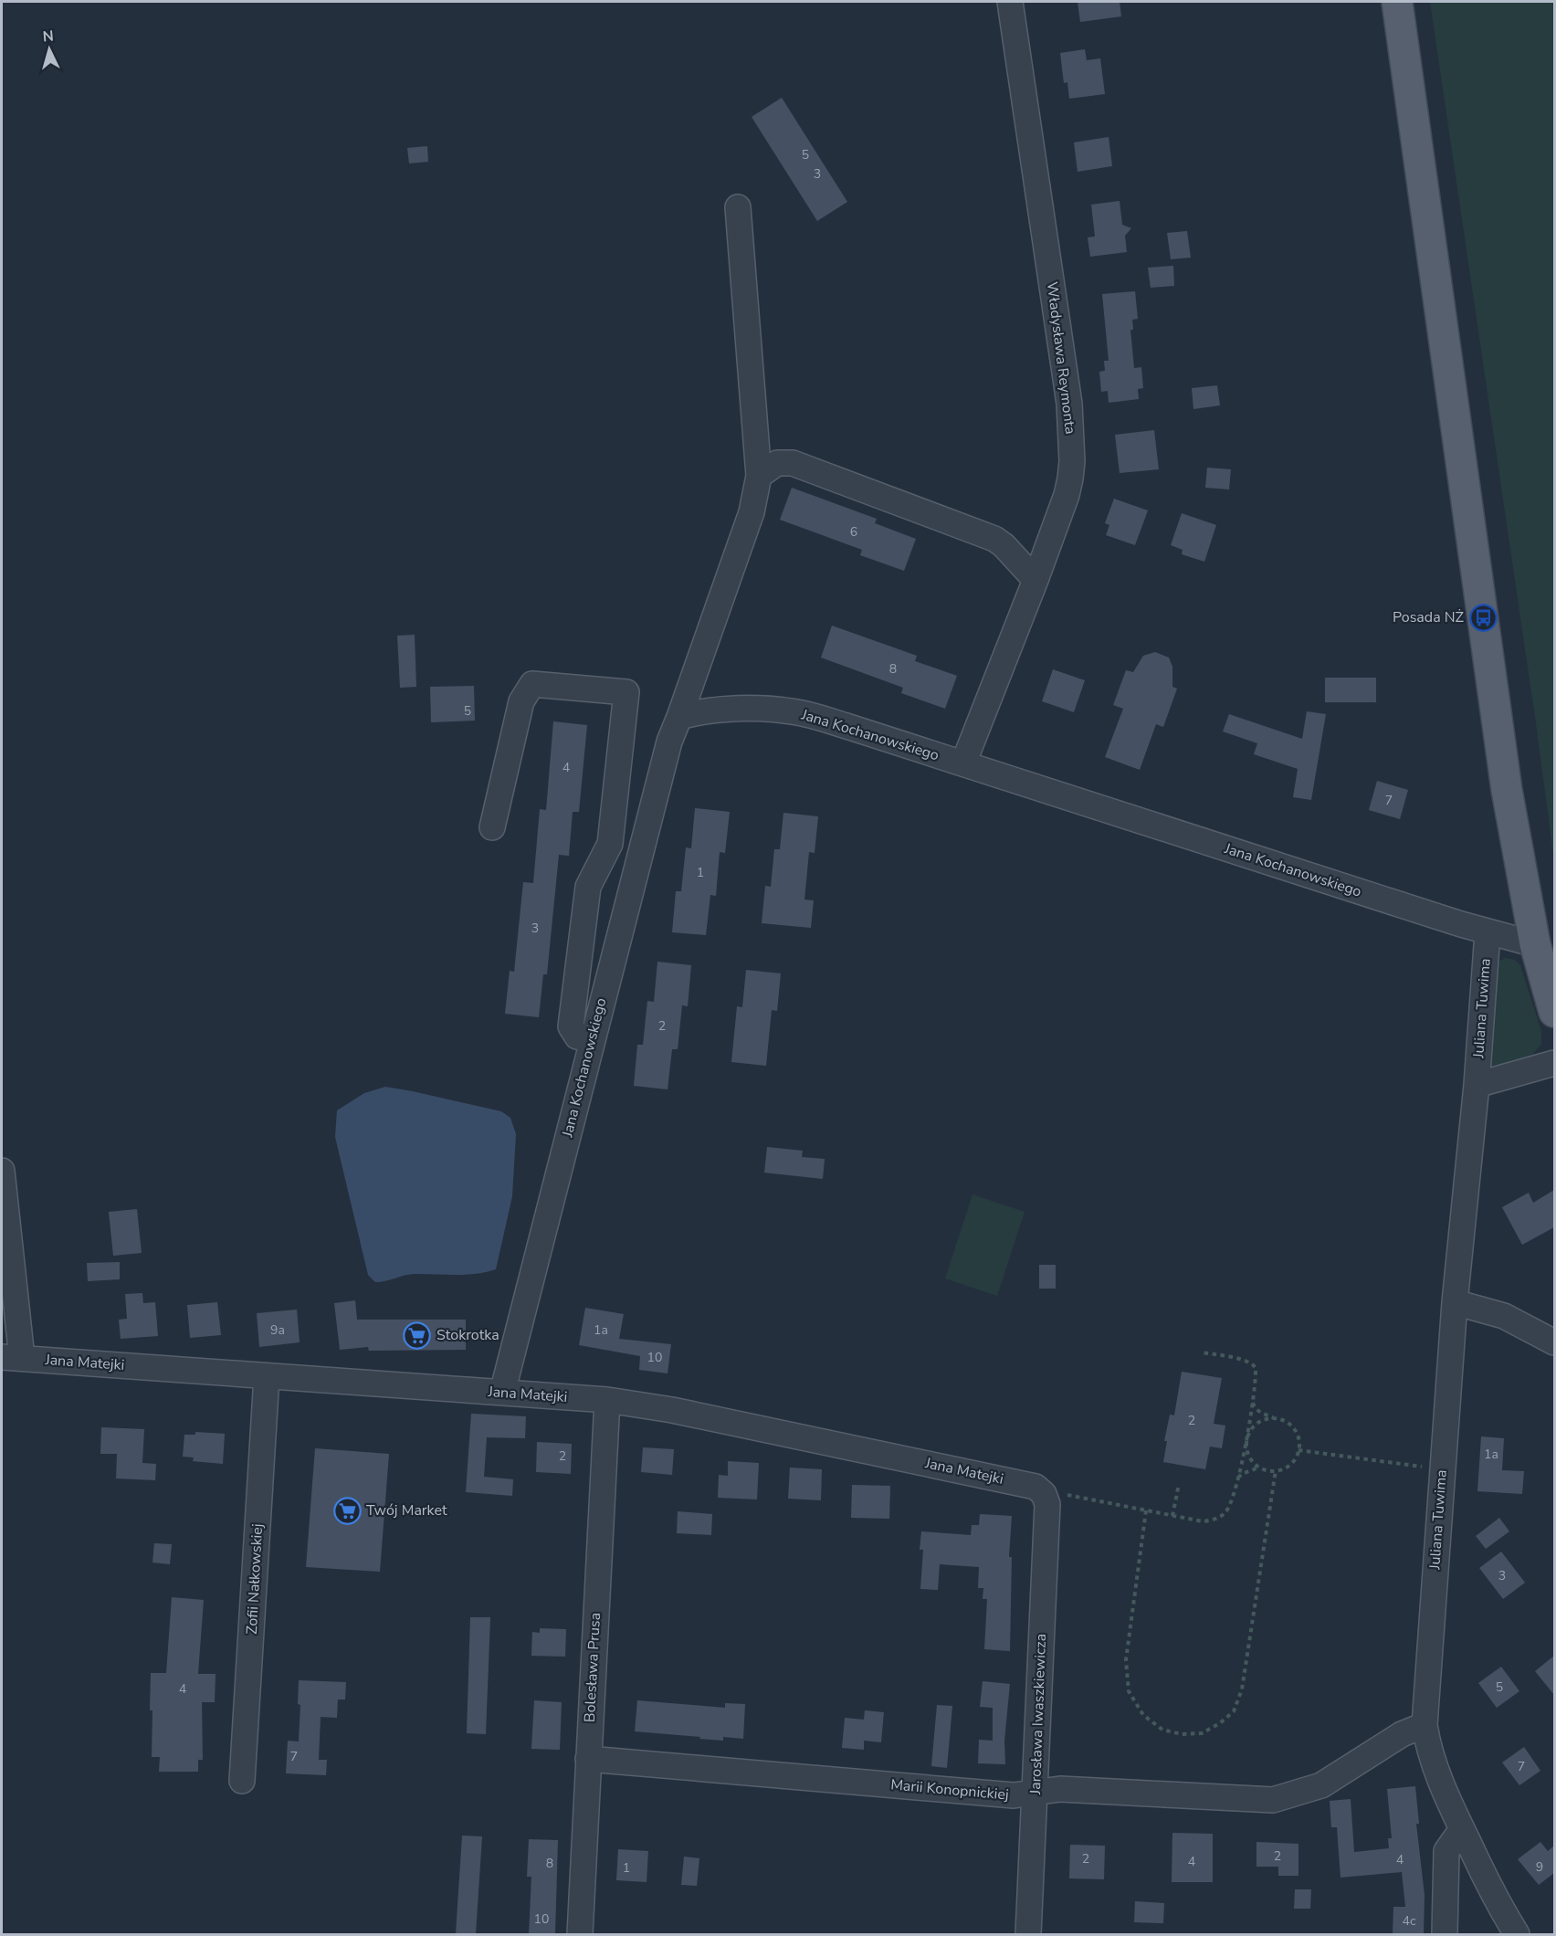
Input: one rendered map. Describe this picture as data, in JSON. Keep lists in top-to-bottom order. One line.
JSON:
{"streets":{"street":["Władysława Reymonta","Jana Kochanowskiego","Juliana Tuwima","Jana Matejki","Zofii Nałkowskiej","Bolesława Prusa","Jarosława Iwaszkiewicza","Marii Konopnickiej"]},"crossings":[["Władysława Reymonta","Jana Kochanowskiego"],["Jana Kochanowskiego","Juliana Tuwima"],["Jana Kochanowskiego","Jana Matejki"],["Juliana Tuwima","Marii Konopnickiej"],["Jana Matejki","Zofii Nałkowskiej"],["Jana Matejki","Bolesława Prusa"],["Jana Matejki","Jarosława Iwaszkiewicza"],["Bolesława Prusa","Marii Konopnickiej"],["Jarosława Iwaszkiewicza","Marii Konopnickiej"]],"places":{"bus stop":["Posada NŻ"],"supermarket":["Stokrotka","Twój Market"]},"house_numbers":["5","3","6","8","5","4","7","1","3","2","9a","1a","10","2","1a","2","3","5","4","7","7","2","2","4","4","8","9","1","10","4c"],"north":"top"}
